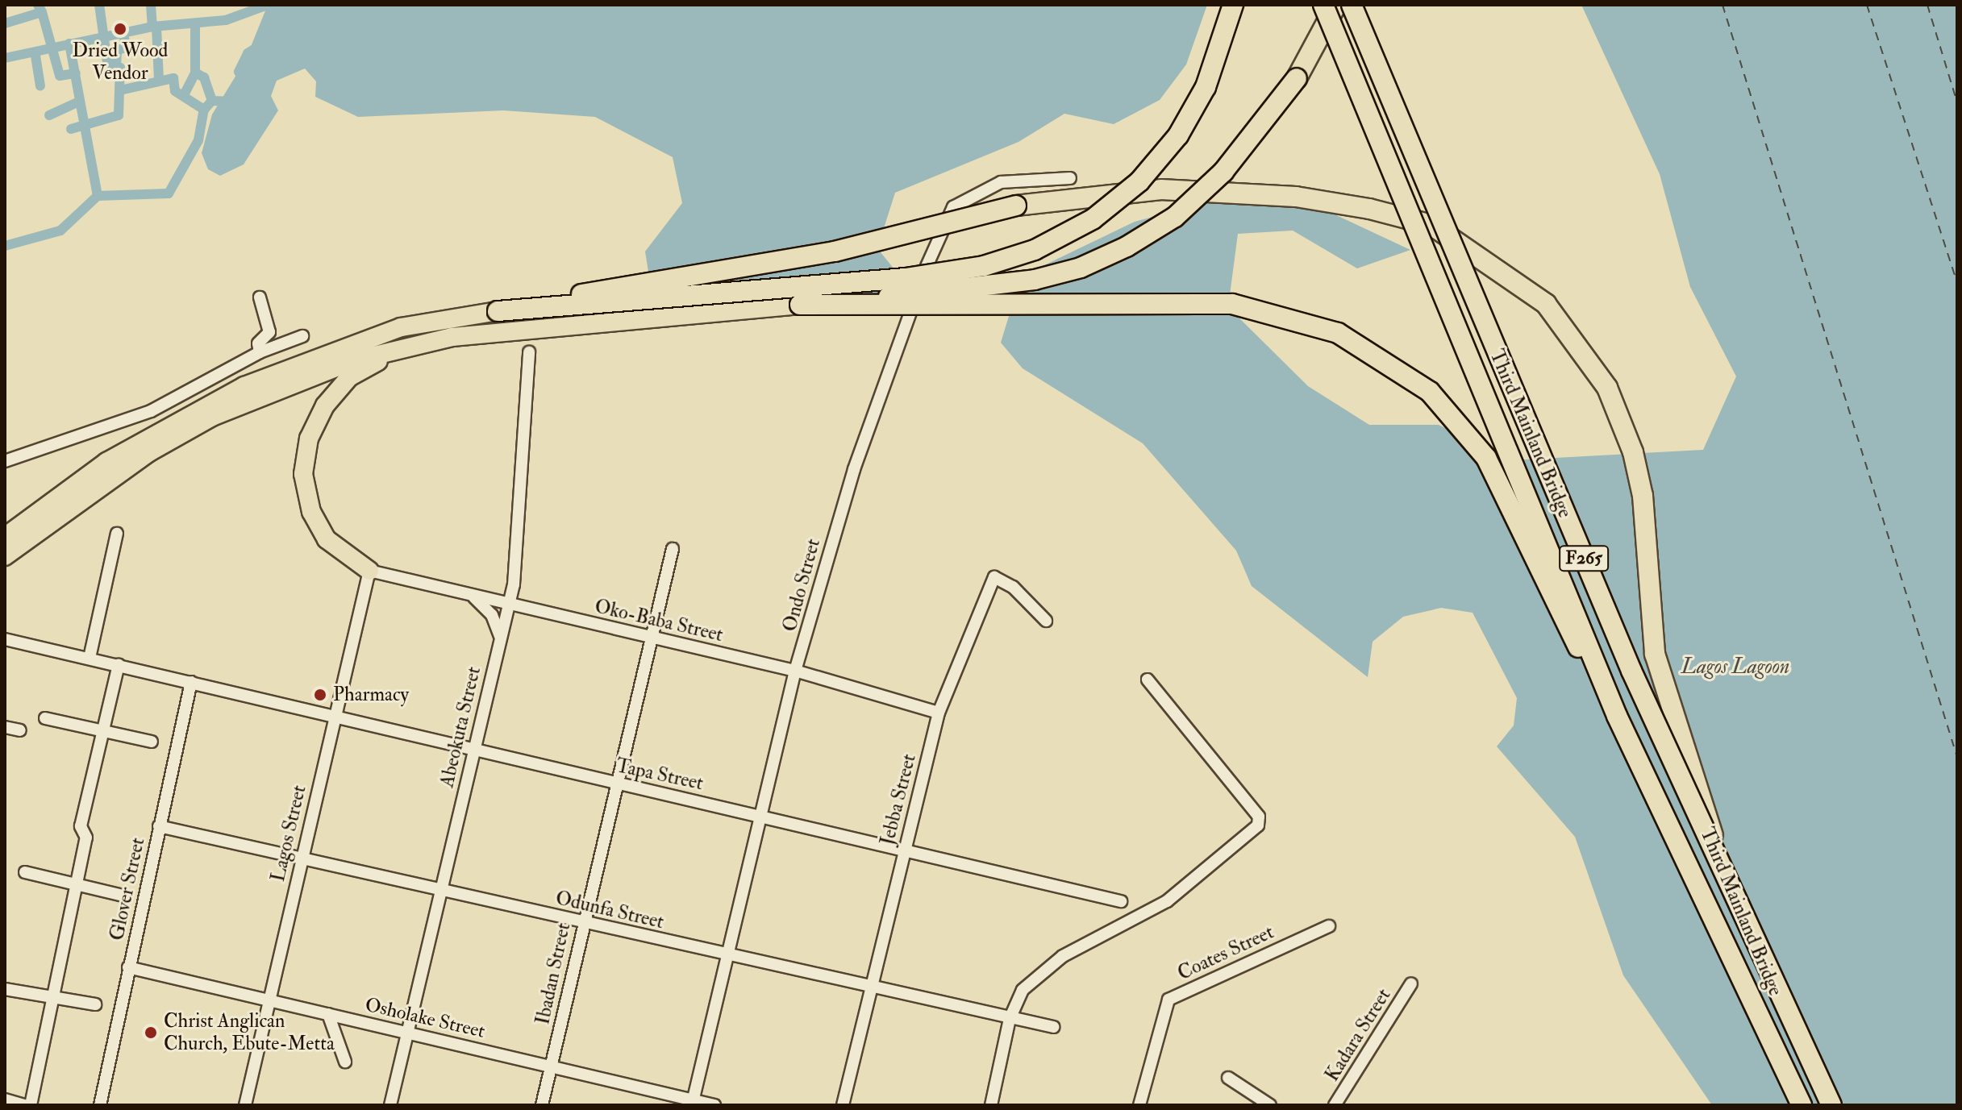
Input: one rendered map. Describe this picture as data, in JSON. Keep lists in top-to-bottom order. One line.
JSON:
{"streets":{"highway":["Third Mainland Bridge","F265"],"street":["Ondo Street","Oko-Baba Street","Abeokuta Street","Tapa Street","Jebba Street","Lagos Street","Glover Street","Odunfa Street","Coates Street","Ibadan Street","Osholake Street","Kadara Street"]},"crossings":[["Ondo Street","Oko-Baba Street"],["Ondo Street","Tapa Street"],["Ondo Street","Odunfa Street"],["Ondo Street","Osholake Street"],["Oko-Baba Street","Abeokuta Street"],["Oko-Baba Street","Jebba Street"],["Oko-Baba Street","Lagos Street"],["Oko-Baba Street","Ibadan Street"],["Abeokuta Street","Tapa Street"],["Abeokuta Street","Odunfa Street"],["Abeokuta Street","Osholake Street"],["Tapa Street","Jebba Street"],["Tapa Street","Lagos Street"],["Tapa Street","Glover Street"],["Tapa Street","Ibadan Street"],["Jebba Street","Odunfa Street"],["Lagos Street","Odunfa Street"],["Lagos Street","Osholake Street"],["Glover Street","Odunfa Street"],["Glover Street","Osholake Street"],["Odunfa Street","Ibadan Street"],["Ibadan Street","Osholake Street"]],"water":["Lagos Lagoon"],"places":["Dried Wood Vendor","Pharmacy","Christ Anglican Church, Ebute-Metta"]}
